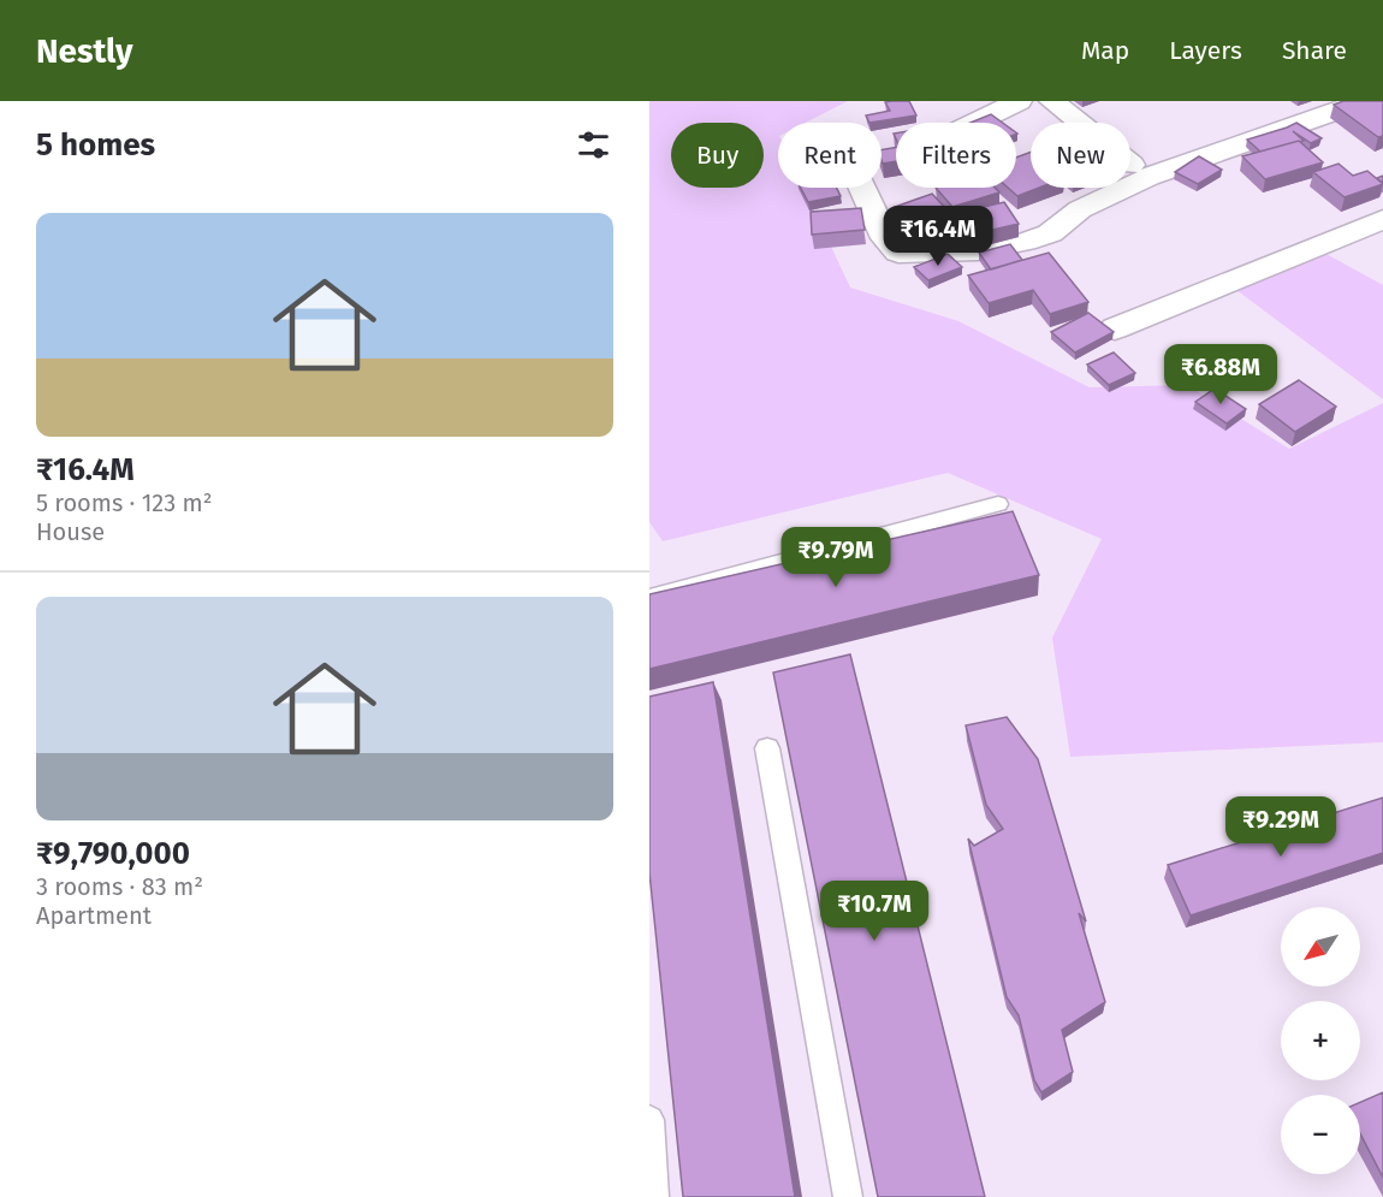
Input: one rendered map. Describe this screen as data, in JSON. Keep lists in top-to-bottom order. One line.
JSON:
{"north":"bottom left","page":{"header":"Nestly","nav":["Map","Layers","Share"],"heading":"5 homes","chip":["Buy","Rent","Filters","New"],"list":[{"name":"₹16.4M","note":"5 rooms · 123 m² · House"},{"name":"₹9,790,000","note":"3 rooms · 83 m² · Apartment"}],"price":["₹16.4M","₹6.88M","₹9.79M","₹9.29M","₹10.7M"],"map_buttons":["+","−"]}}
